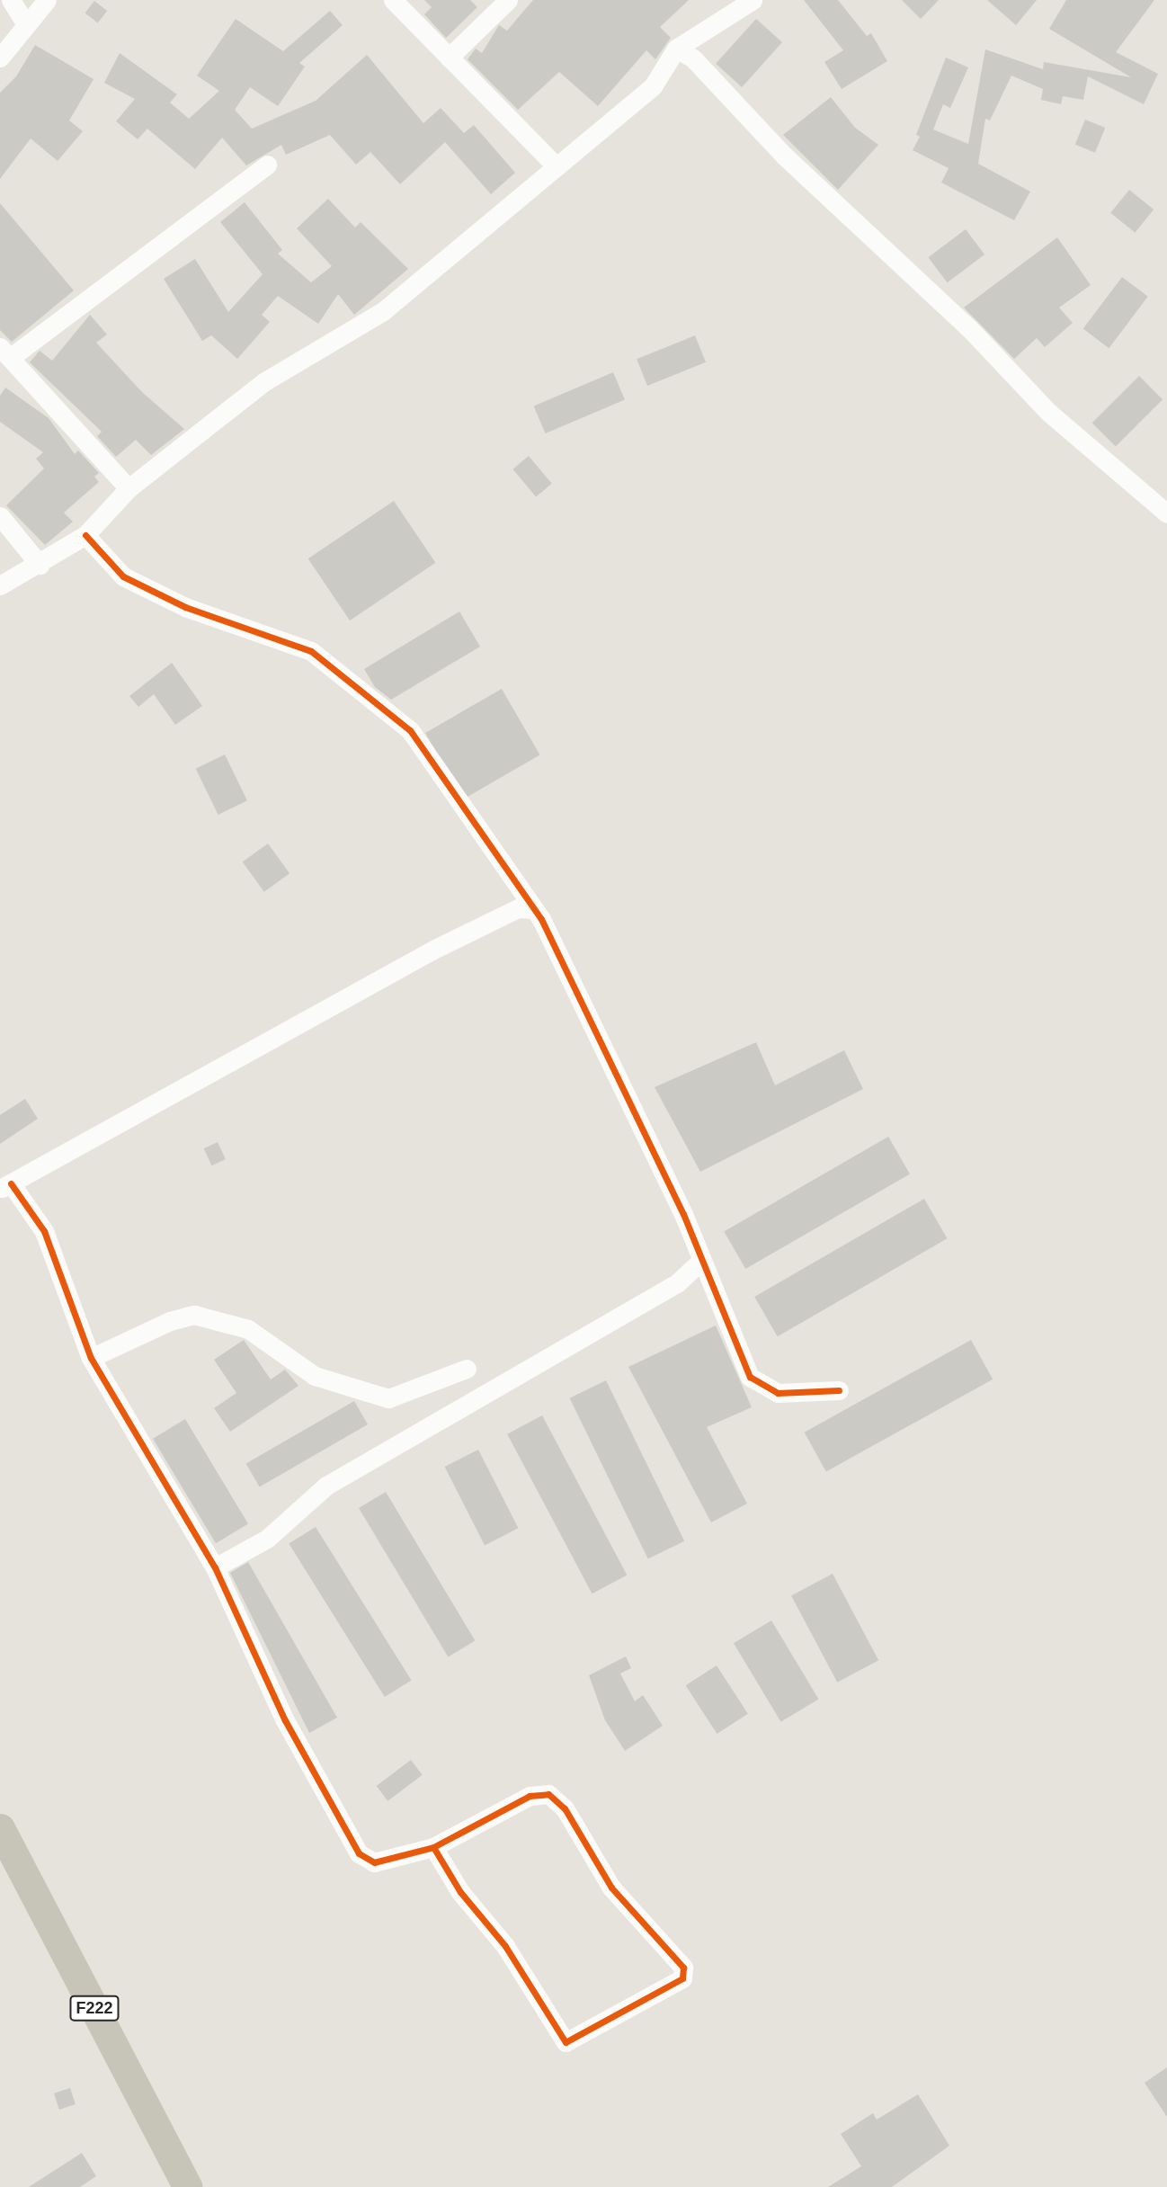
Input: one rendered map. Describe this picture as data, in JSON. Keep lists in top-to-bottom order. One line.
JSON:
{"streets":{"main road":["F222"]}}
